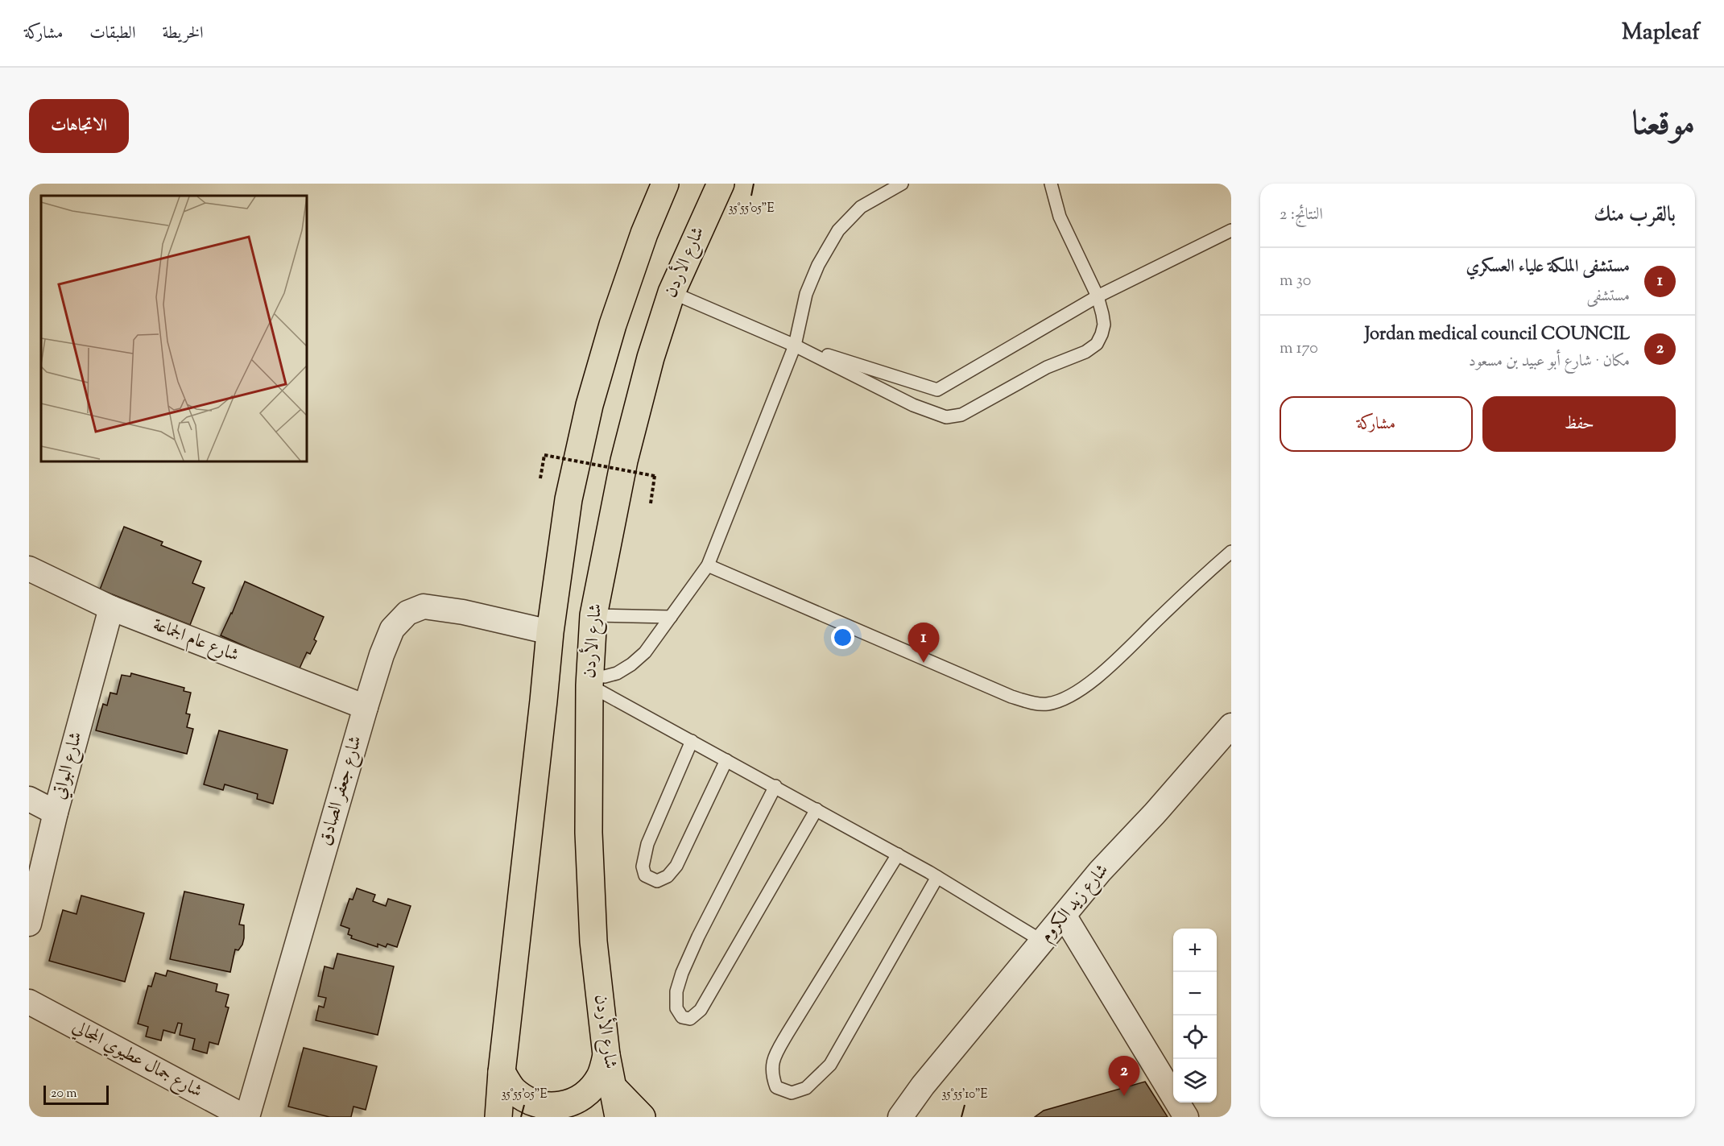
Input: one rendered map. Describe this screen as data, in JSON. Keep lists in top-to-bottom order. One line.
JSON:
{"streets":{"highway":["شارع الأردن"],"street":["شارع عام الجماعة","شارع البواتي","شارع جعفر الصادق","شارع زيد الكروم","شارع جمال عطيوي المجالي"]},"crossings":[["شارع عام الجماعة","شارع البواتي"],["شارع عام الجماعة","شارع جعفر الصادق"],["شارع جعفر الصادق","شارع جمال عطيوي المجالي"]],"scale_bar":"20 m","page":{"header":"Mapleaf","nav":["الخريطة","الطبقات","مشاركة"],"title":"موقعنا","buttons":["الاتجاهات",["حفظ","مشاركة"]],"heading":["بالقرب منك","النتائج: 2"],"list":[{"mark":"1","name":"مستشفى الملكة علياء العسكري","note":"مستشفى","value":"30 m"},{"mark":"2","name":"Jordan medical council COUNCIL","note":"مكان · شارع أبو عبيد بن مسعود","value":"170 m"}],"pins":["1","2"],"map_buttons":["+","−"],"scale":"20 m"},"coordinates":["35°55'05\"E","35°55'10\"E"]}
